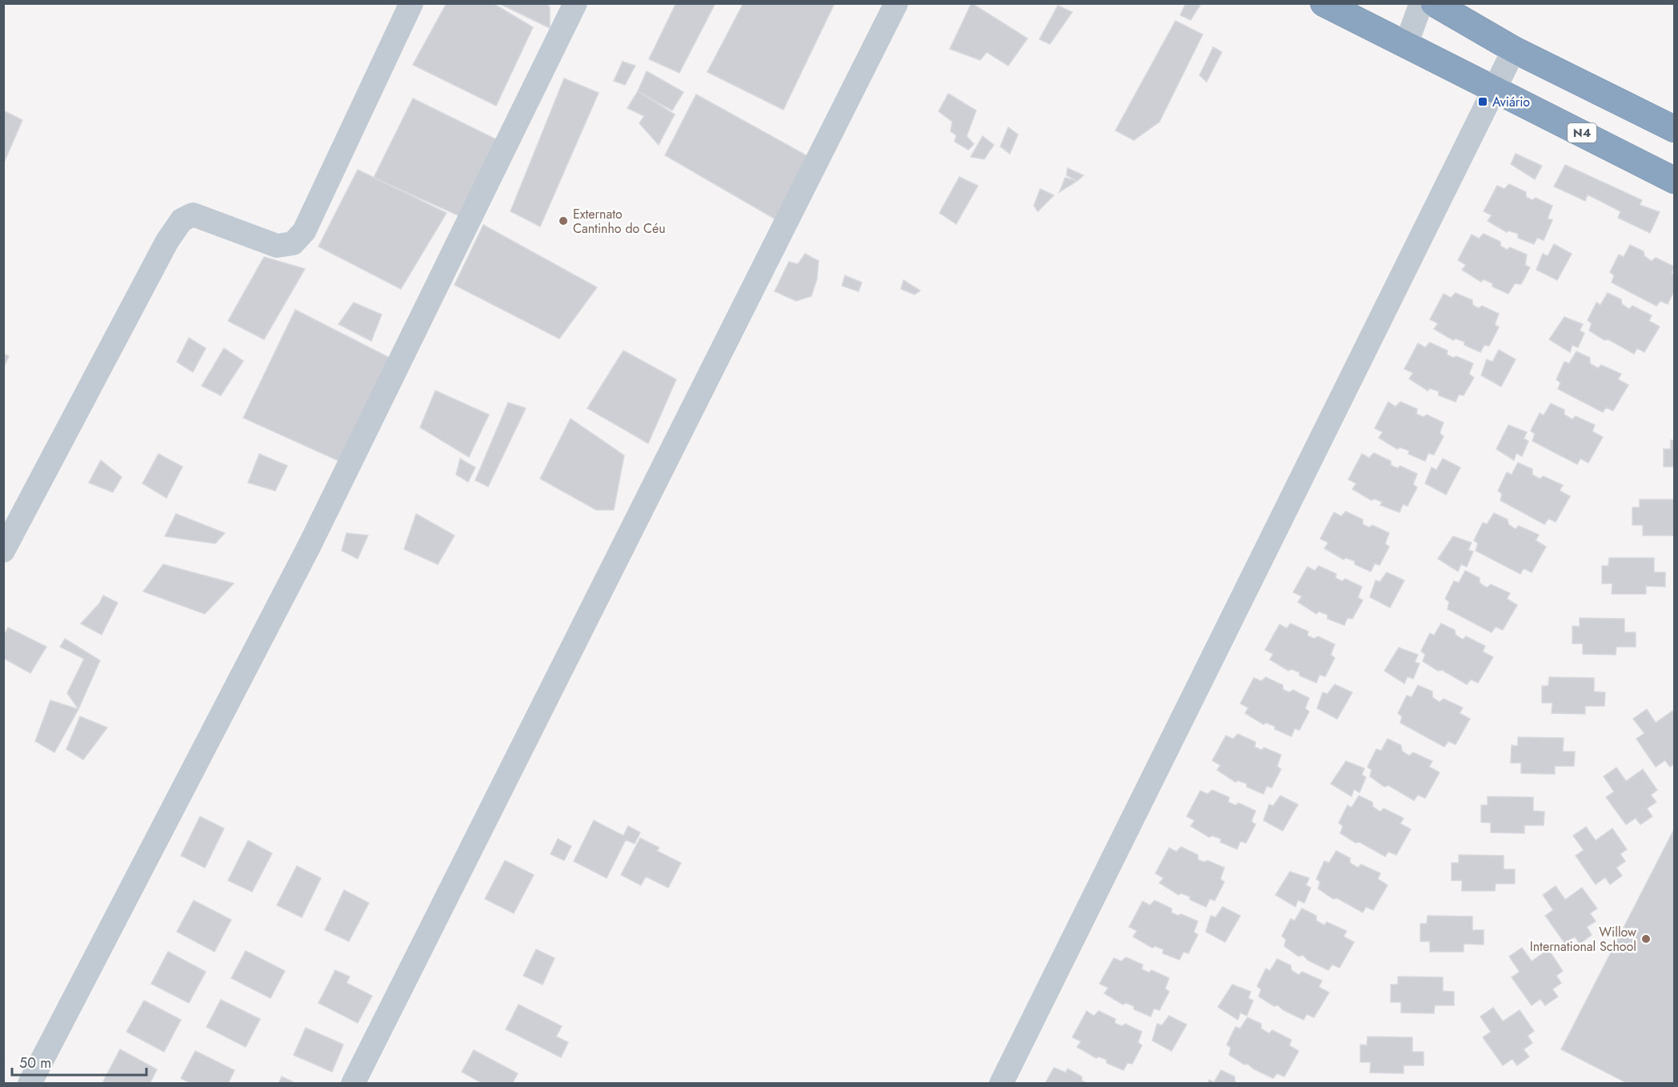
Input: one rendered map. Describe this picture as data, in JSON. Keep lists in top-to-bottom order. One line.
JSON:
{"streets":{"highway":["N4"]},"places":{"transit":["Aviário"],"other":["Externato Cantinho do Céu","Willow International School"]},"scale_bar":"50 m"}
